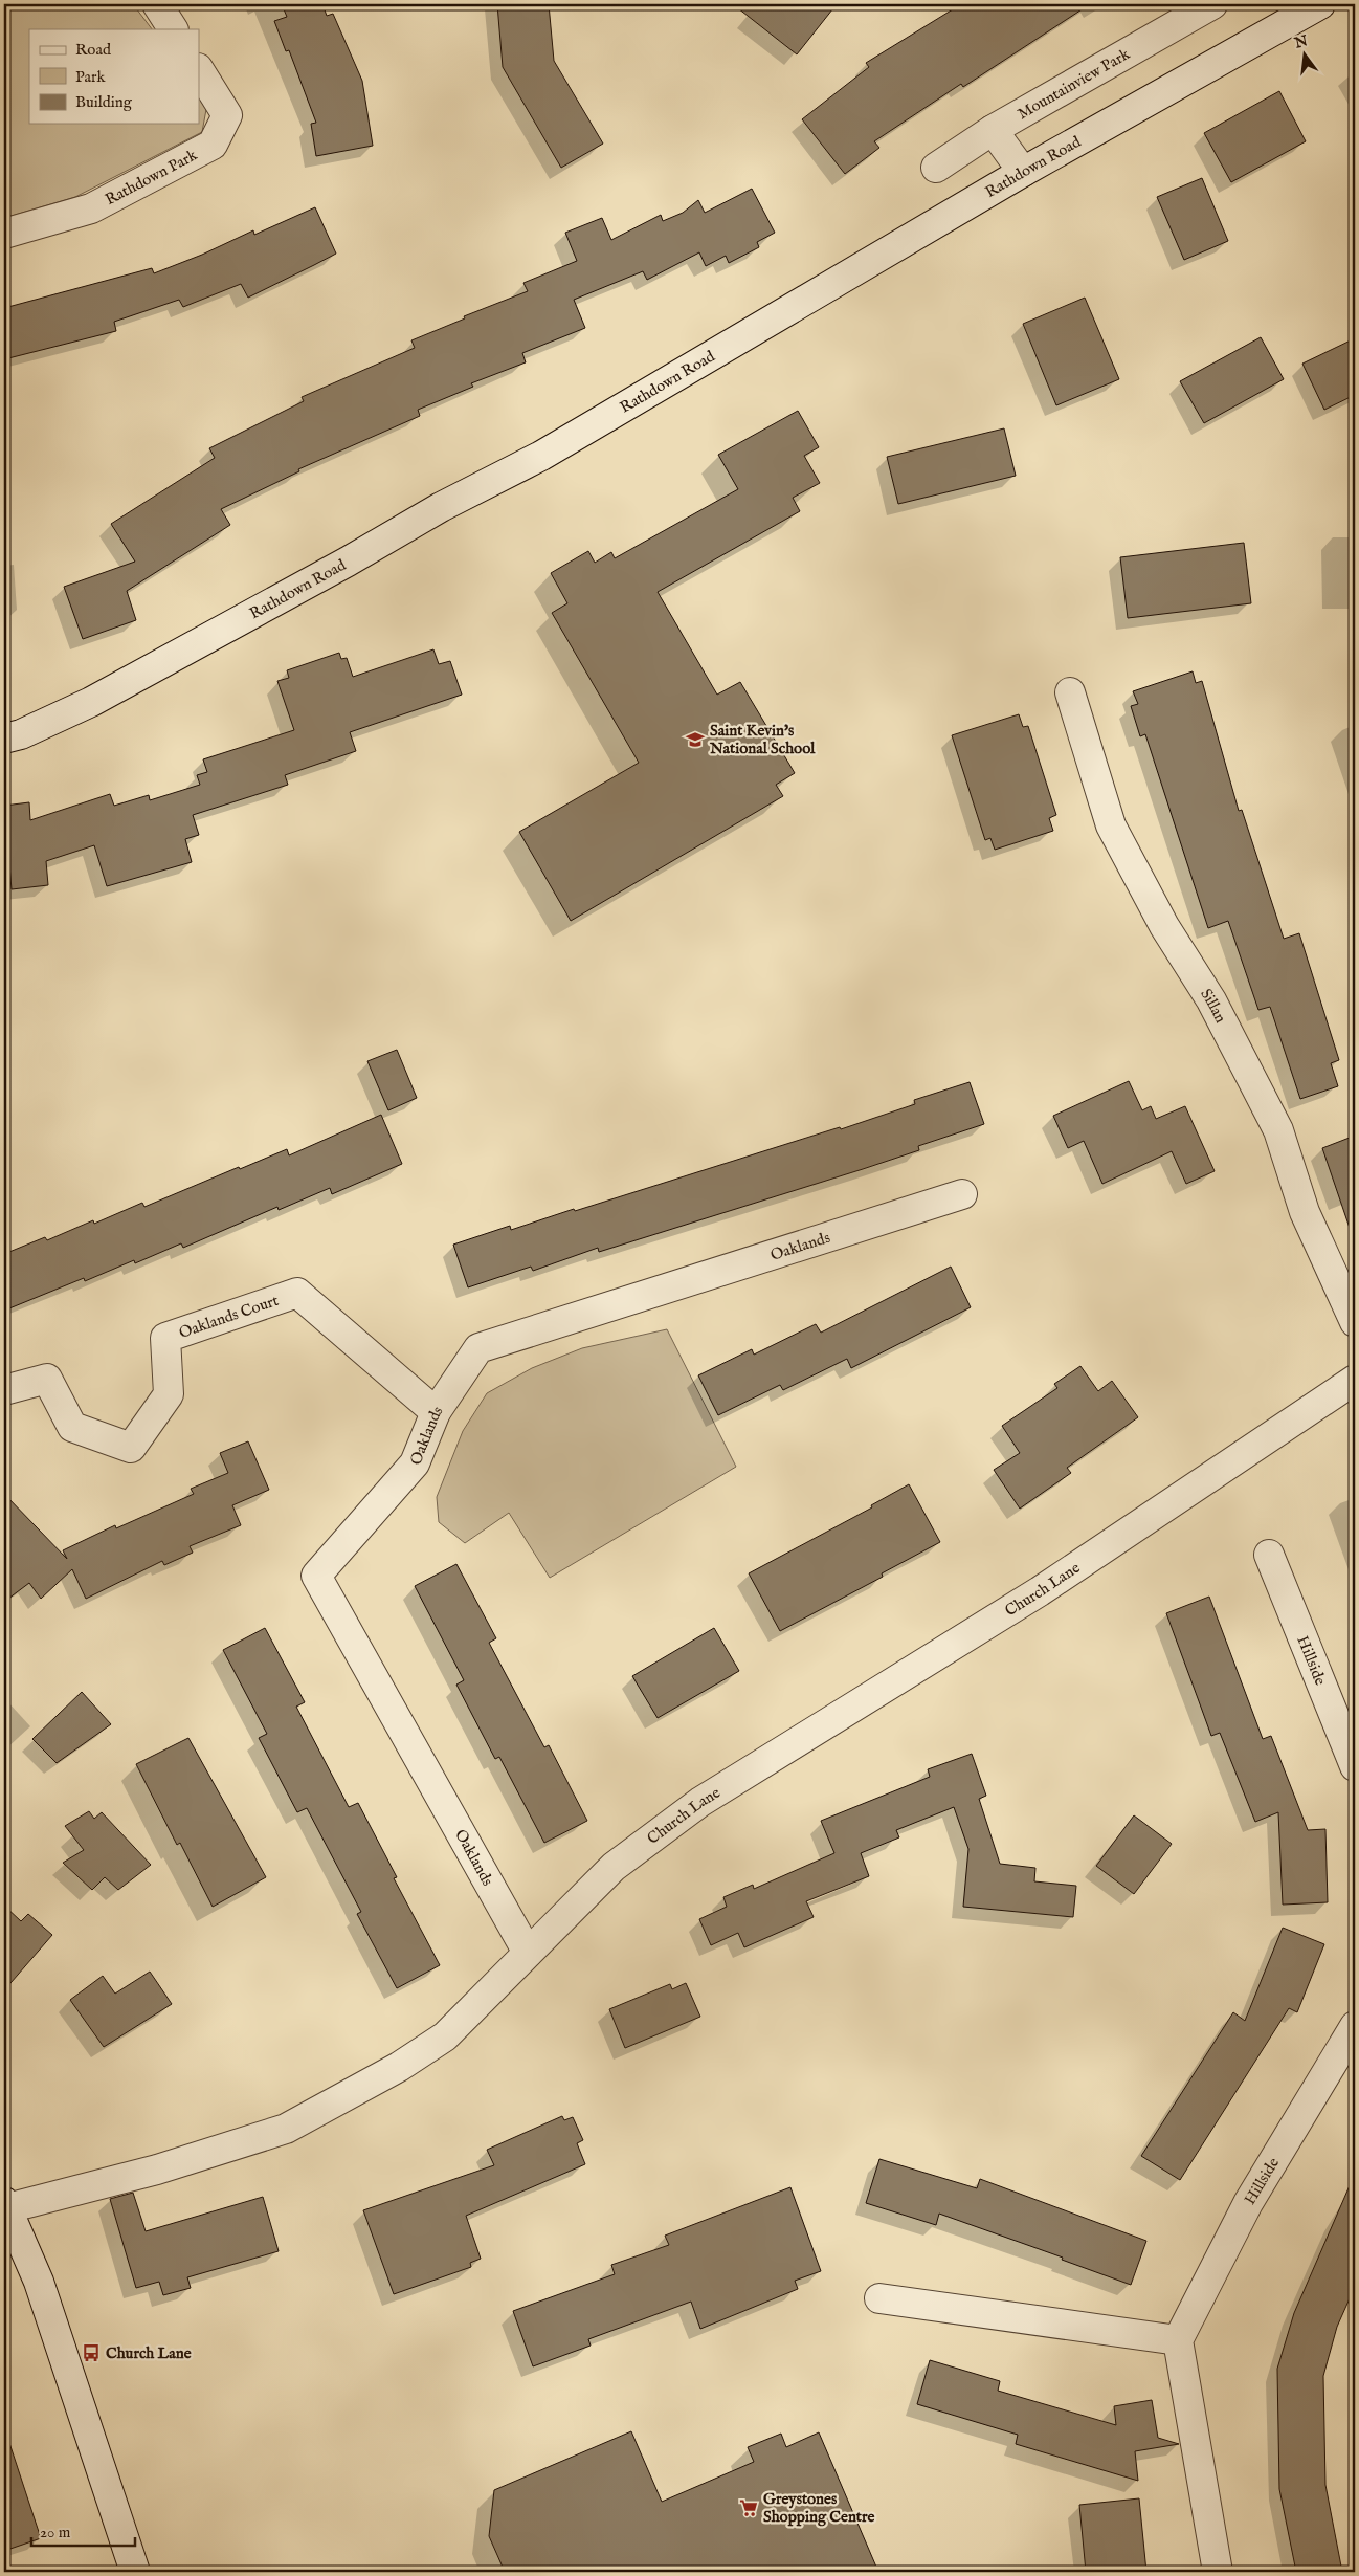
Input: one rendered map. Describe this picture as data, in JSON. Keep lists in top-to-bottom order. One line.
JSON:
{"streets":{"street":["Mountainview Park","Rathdown Road","Rathdown Park","Sillan","Oaklands","Oaklands Court","Church Lane","Hillside"]},"crossings":[["Oaklands","Oaklands Court"],["Oaklands","Church Lane"]],"places":{"school or university":["Saint Kevin's National School"],"bus stop":["Church Lane"],"supermarket":["Greystones Shopping Centre"]},"legend":["Road","Park","Building"],"scale_bar":"20 m","north":"top"}
